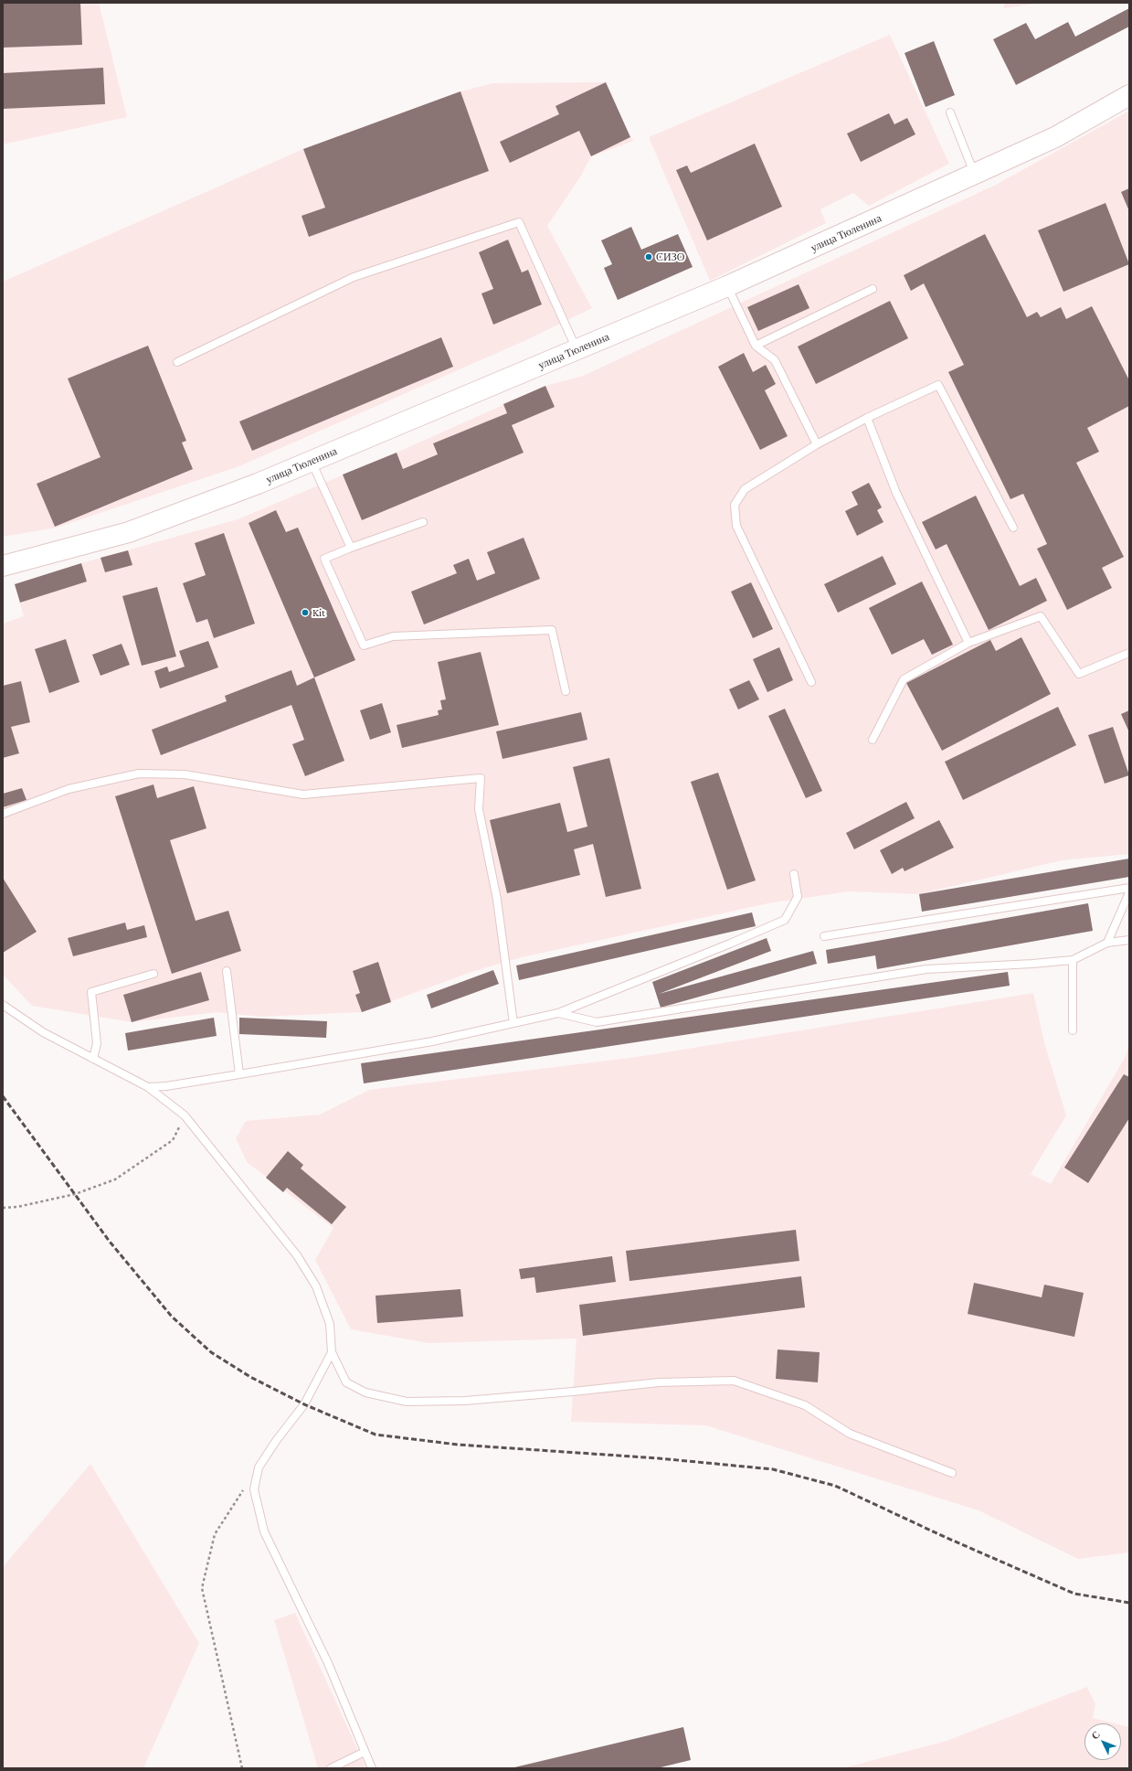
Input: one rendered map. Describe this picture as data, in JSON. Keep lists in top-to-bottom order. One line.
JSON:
{"streets":{"main road":["улица Тюленина"]},"places":["СИЗО","Kit"],"north":"top left"}
